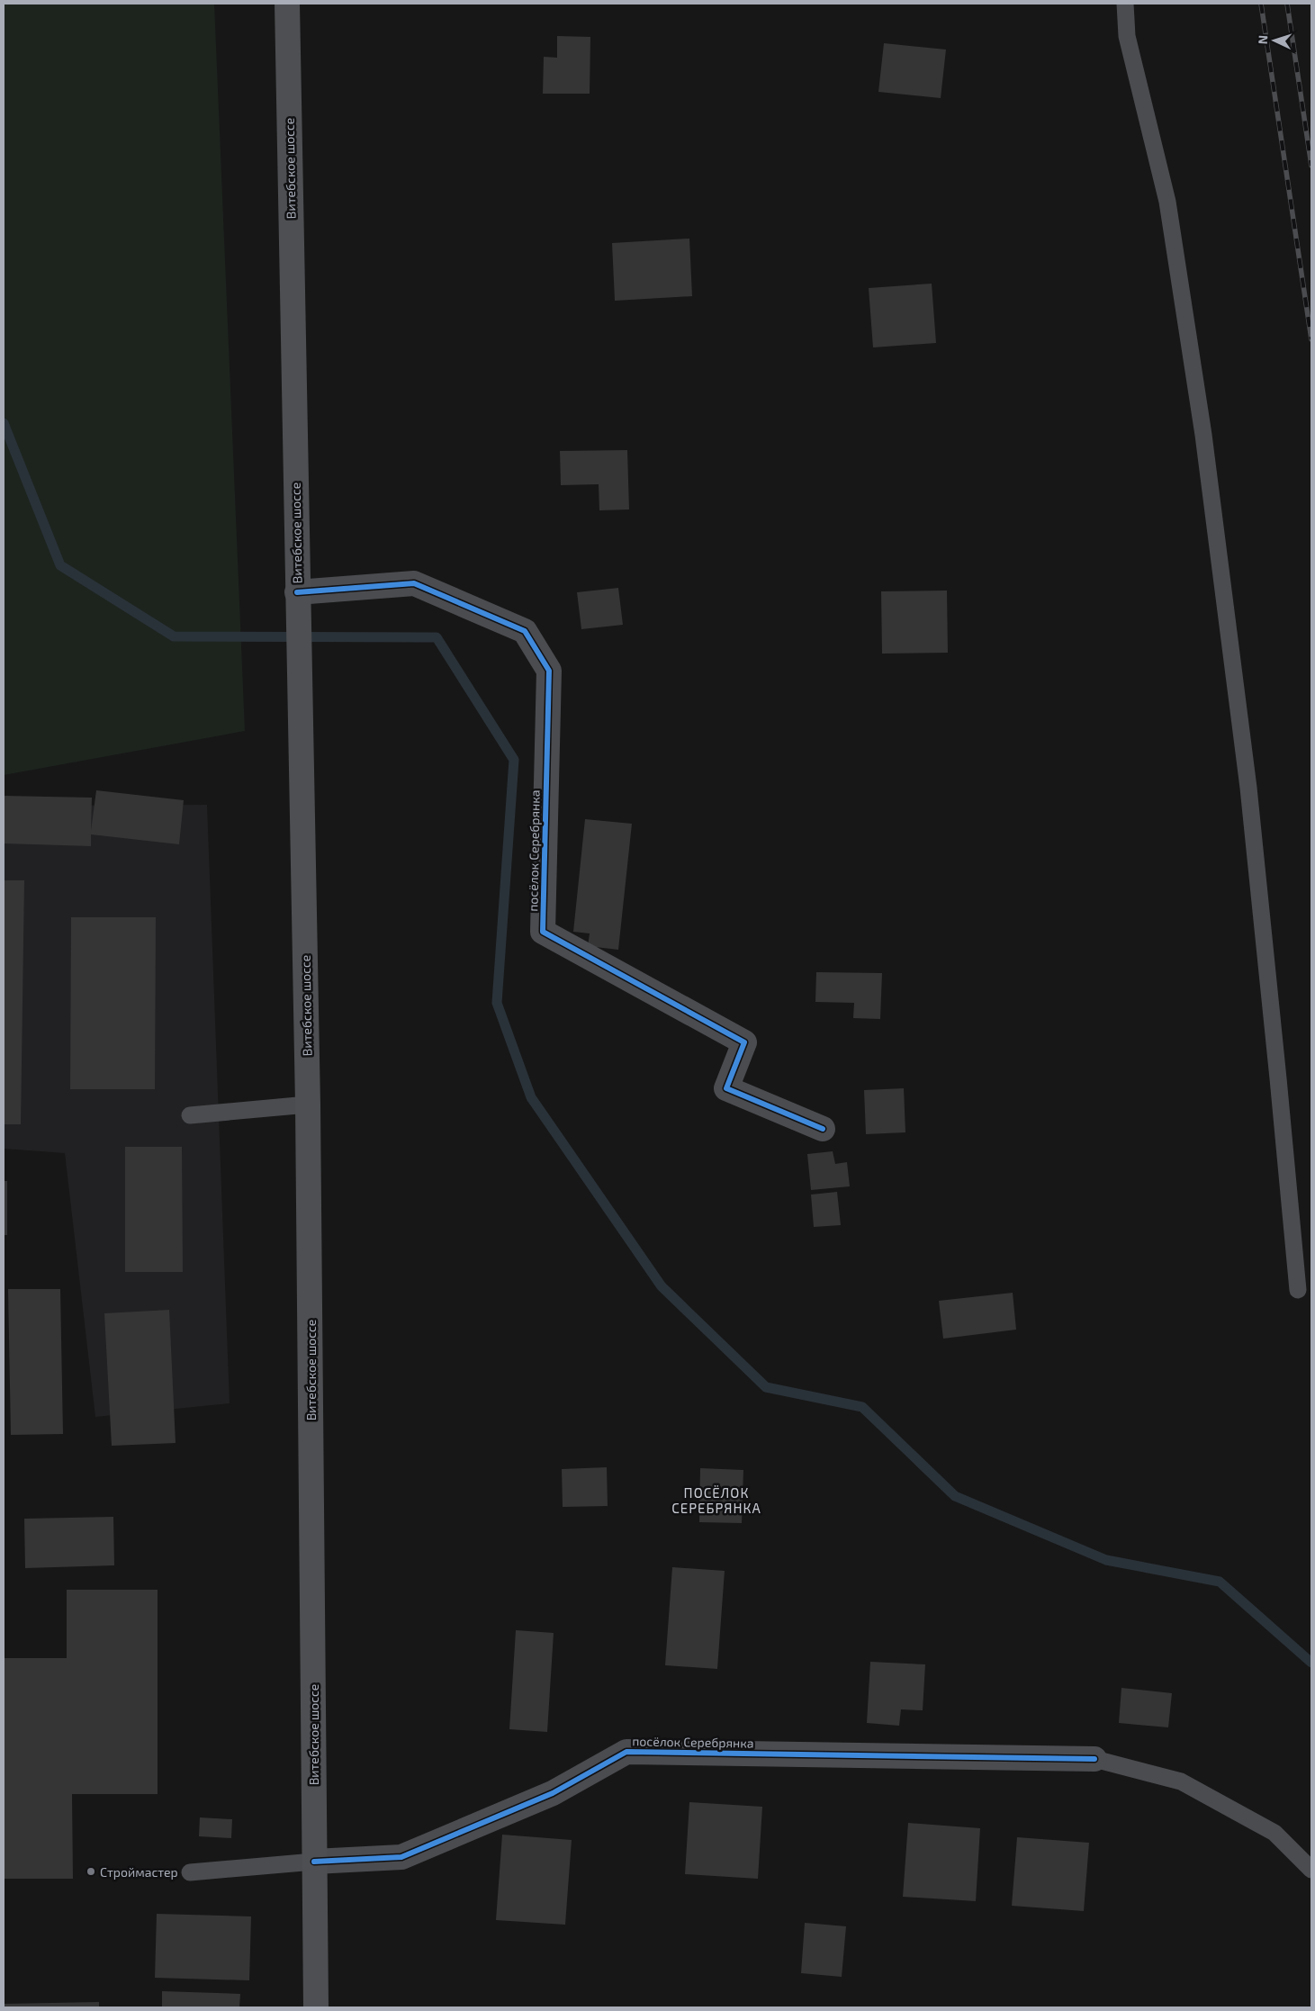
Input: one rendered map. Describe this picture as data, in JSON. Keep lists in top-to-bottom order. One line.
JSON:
{"streets":{"main road":["Витебское шоссе"],"street":["посёлок Серебрянка"]},"crossings":[["Витебское шоссе","посёлок Серебрянка"]],"districts":["ПОСЁЛОК СЕРЕБРЯНКА"],"places":["Строймастер"],"north":"left"}
